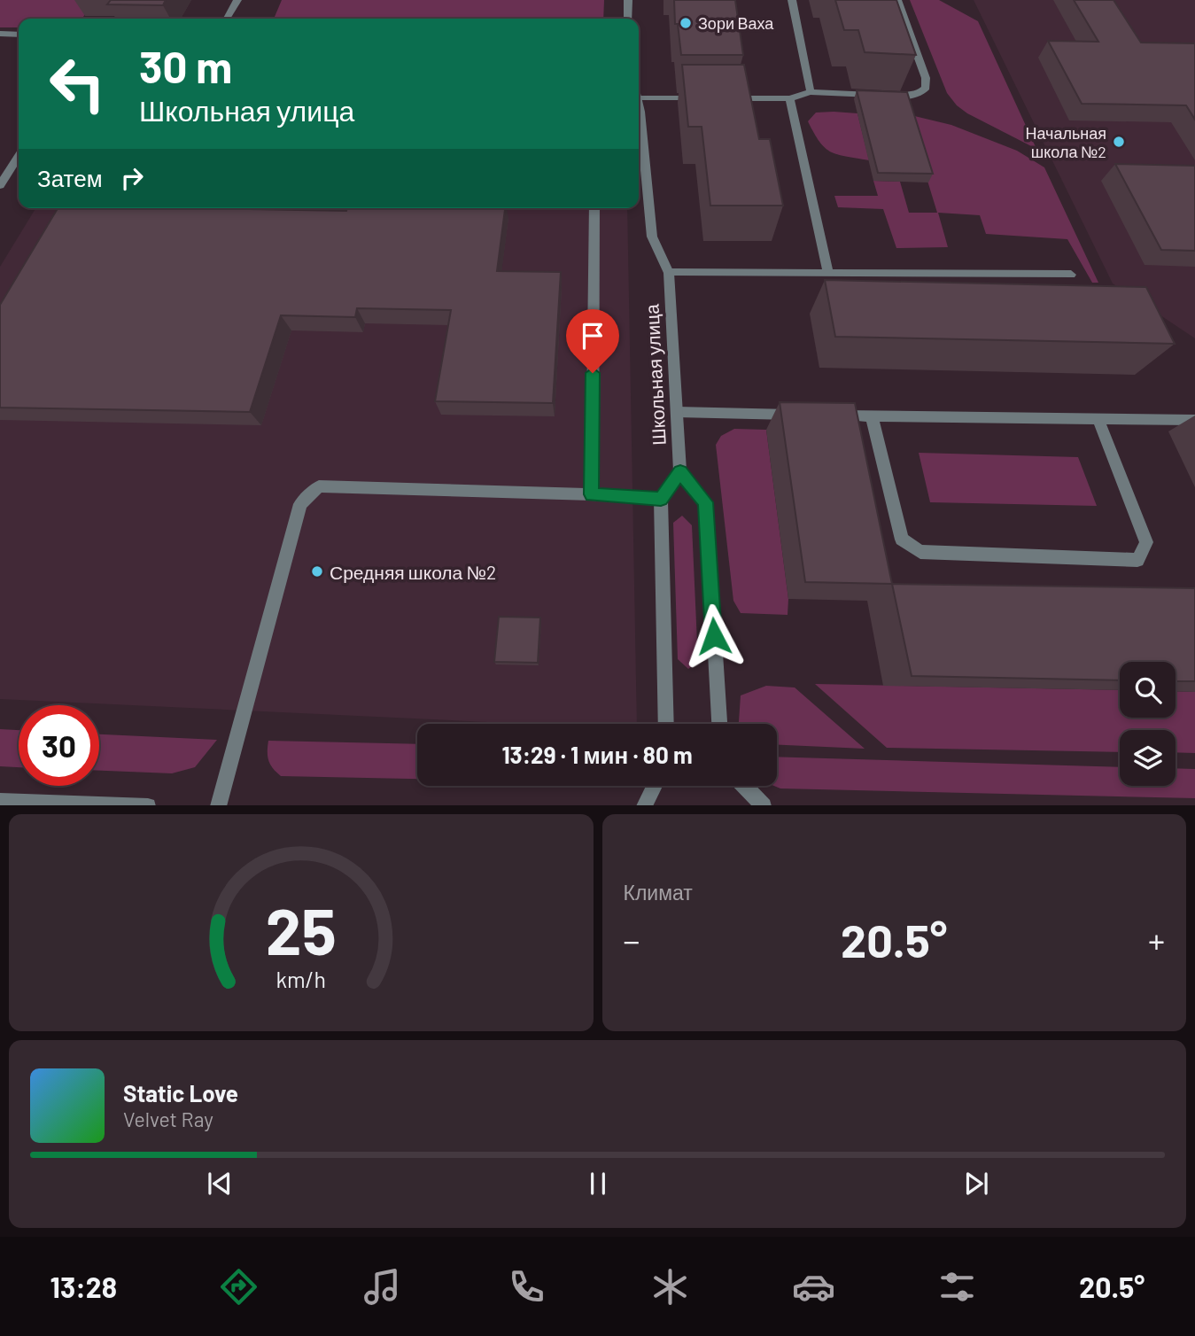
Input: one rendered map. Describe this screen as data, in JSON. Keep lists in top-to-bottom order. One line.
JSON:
{"streets":{"street":["Школьная улица"]},"places":["Зори Ваха","Начальная школа №2","Средняя школа №2"],"page":{"turn":["30 m","Школьная улица"],"then":"Затем","limit":"30","trip":"13:29 · 1 мин · 80 m","tile":"Климат","heat":["−","20.5°","+"],"song":["Static Love","Velvet Ray"],"tabs":["13:28","20.5°"],"gauge":["25","km/h"]}}
